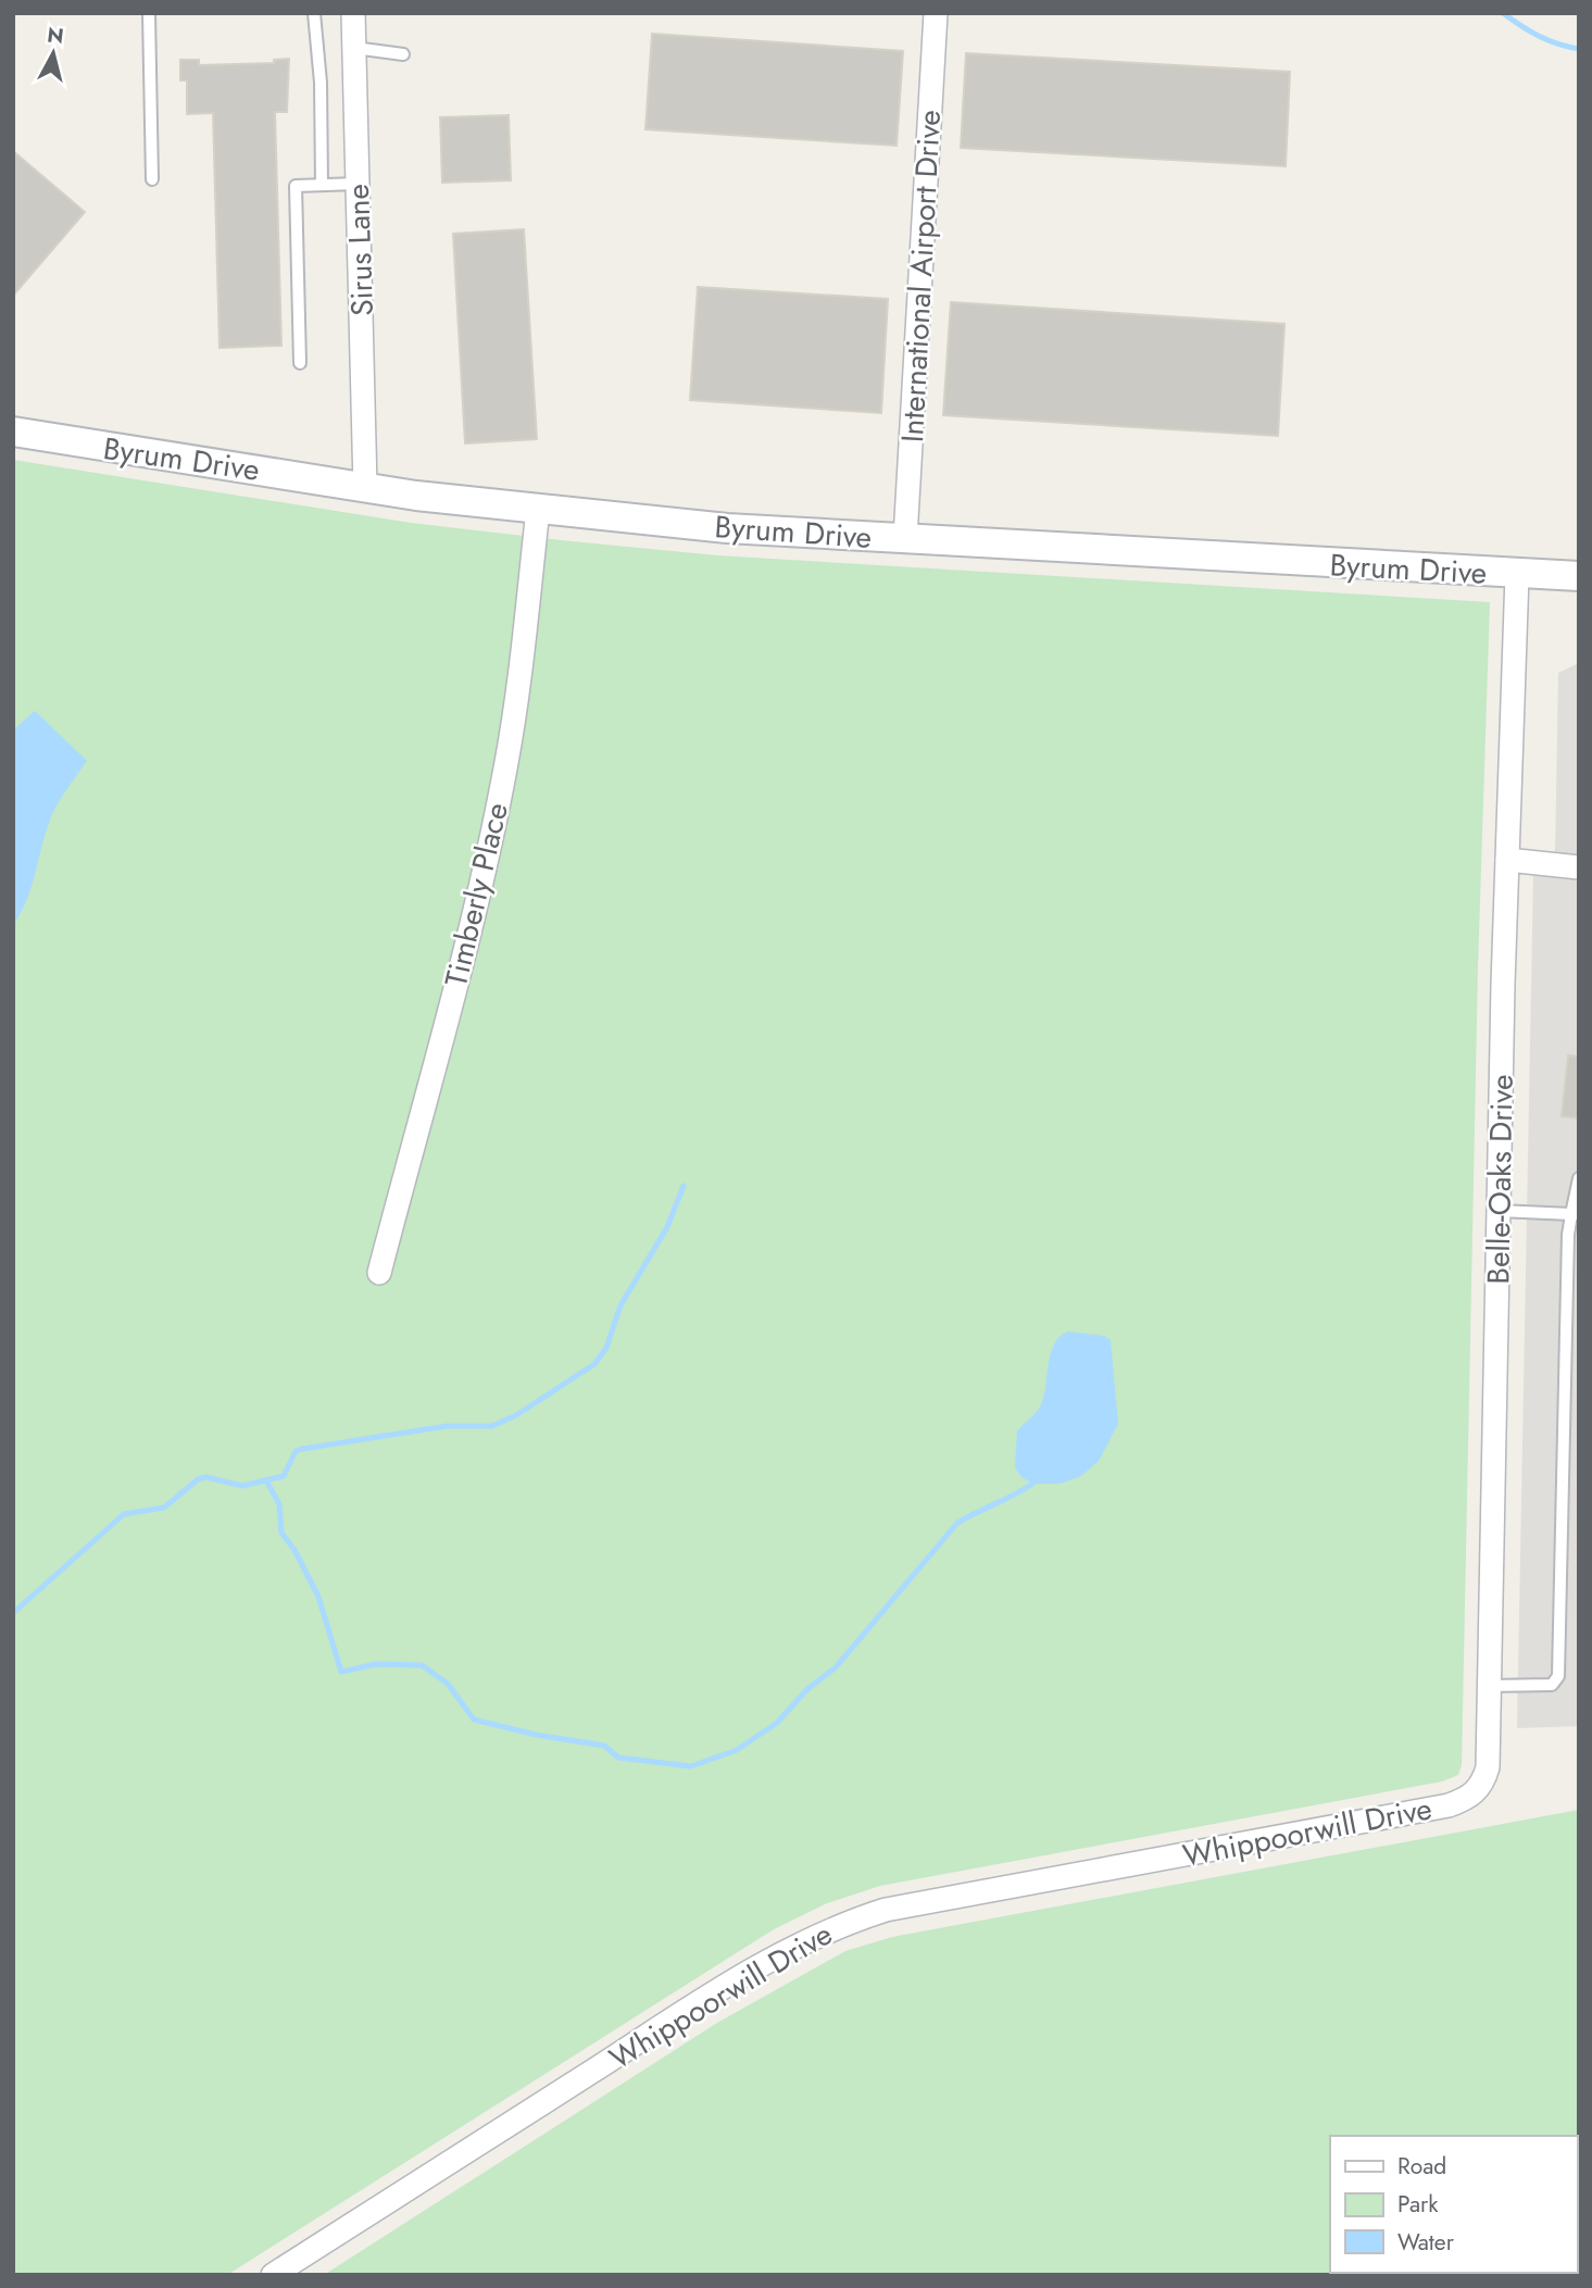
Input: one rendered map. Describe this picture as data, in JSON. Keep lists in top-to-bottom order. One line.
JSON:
{"streets":{"street":["Sirus Lane","International Airport Drive","Byrum Drive","Timberly Place","Belle-Oaks Drive","Whippoorwill Drive"]},"crossings":[["Sirus Lane","Byrum Drive"],["International Airport Drive","Byrum Drive"],["Byrum Drive","Timberly Place"],["Byrum Drive","Belle-Oaks Drive"],["Belle-Oaks Drive","Whippoorwill Drive"]],"legend":["Road","Park","Water"],"north":"top"}
